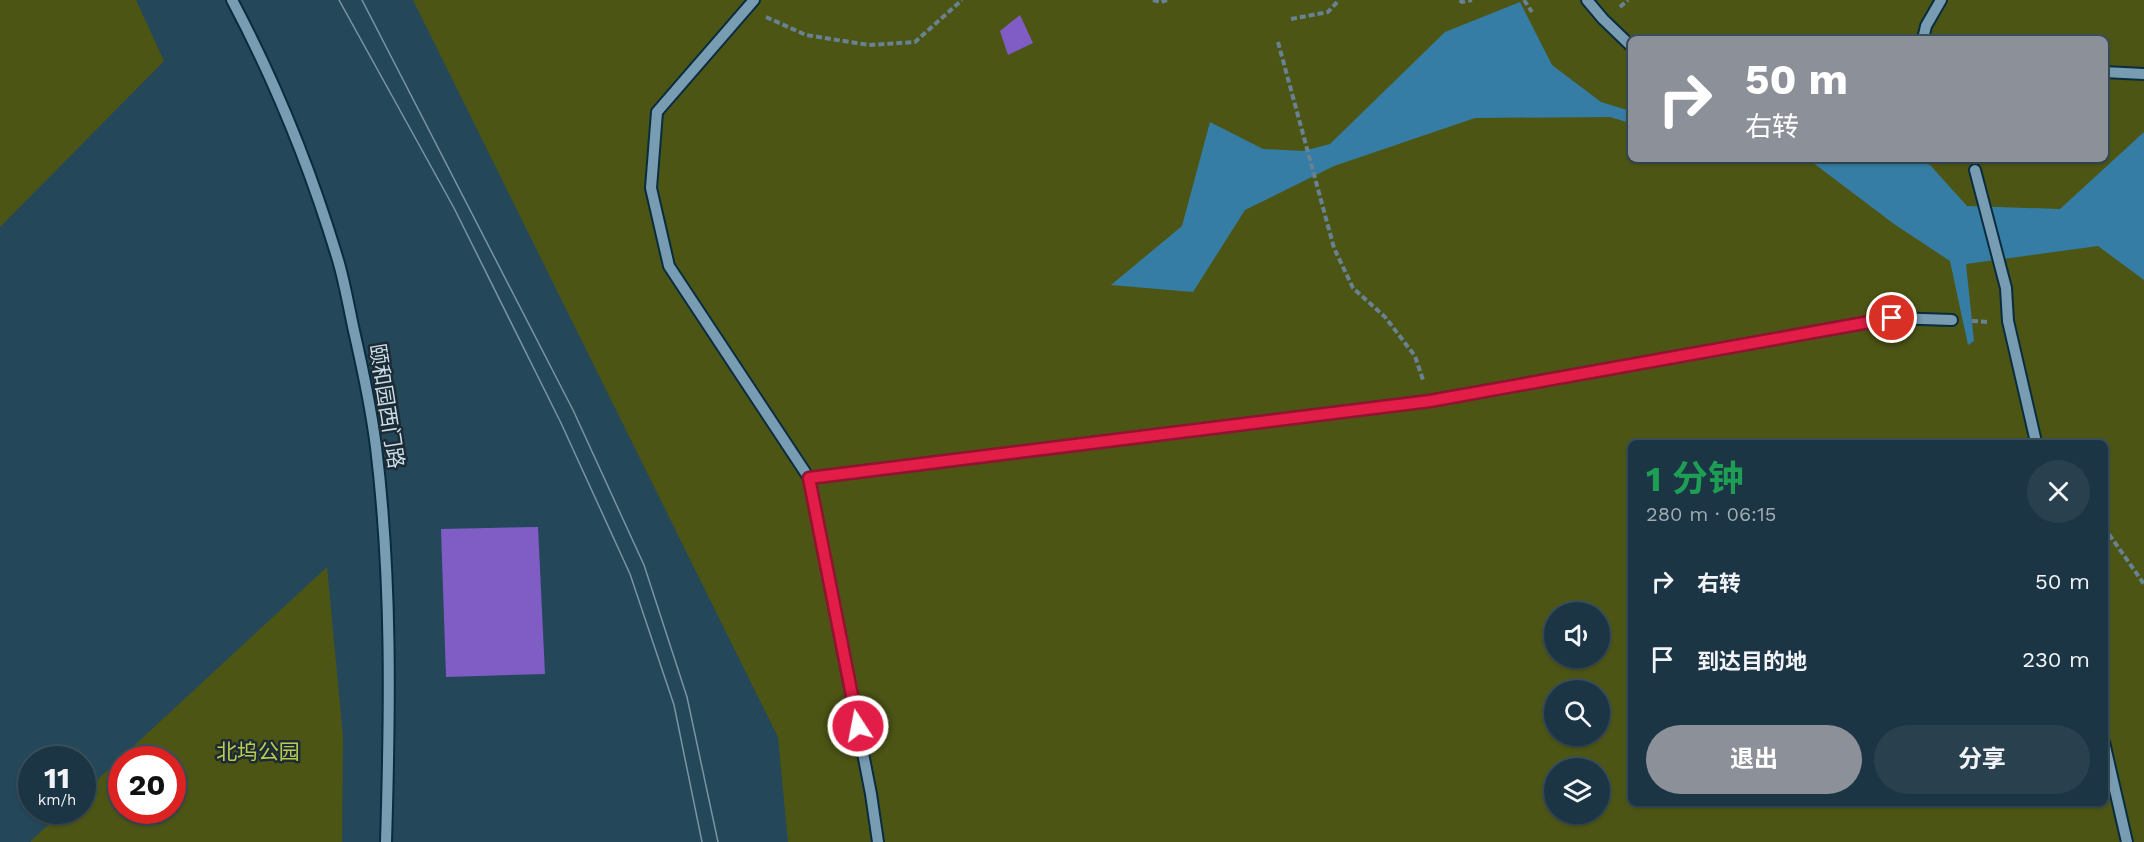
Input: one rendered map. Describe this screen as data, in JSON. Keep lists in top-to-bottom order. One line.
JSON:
{"streets":{"street":["颐和园西门路"]},"parks":["北坞公园"],"page":{"turn":["50 m","右转"],"heading":["1 分钟","280 m · 06:15"],"list":[{"name":"右转","value":"50 m"},{"name":"到达目的地","value":"230 m"}],"buttons":["退出","分享"],"speed":"11 km/h","limit":"20"}}
